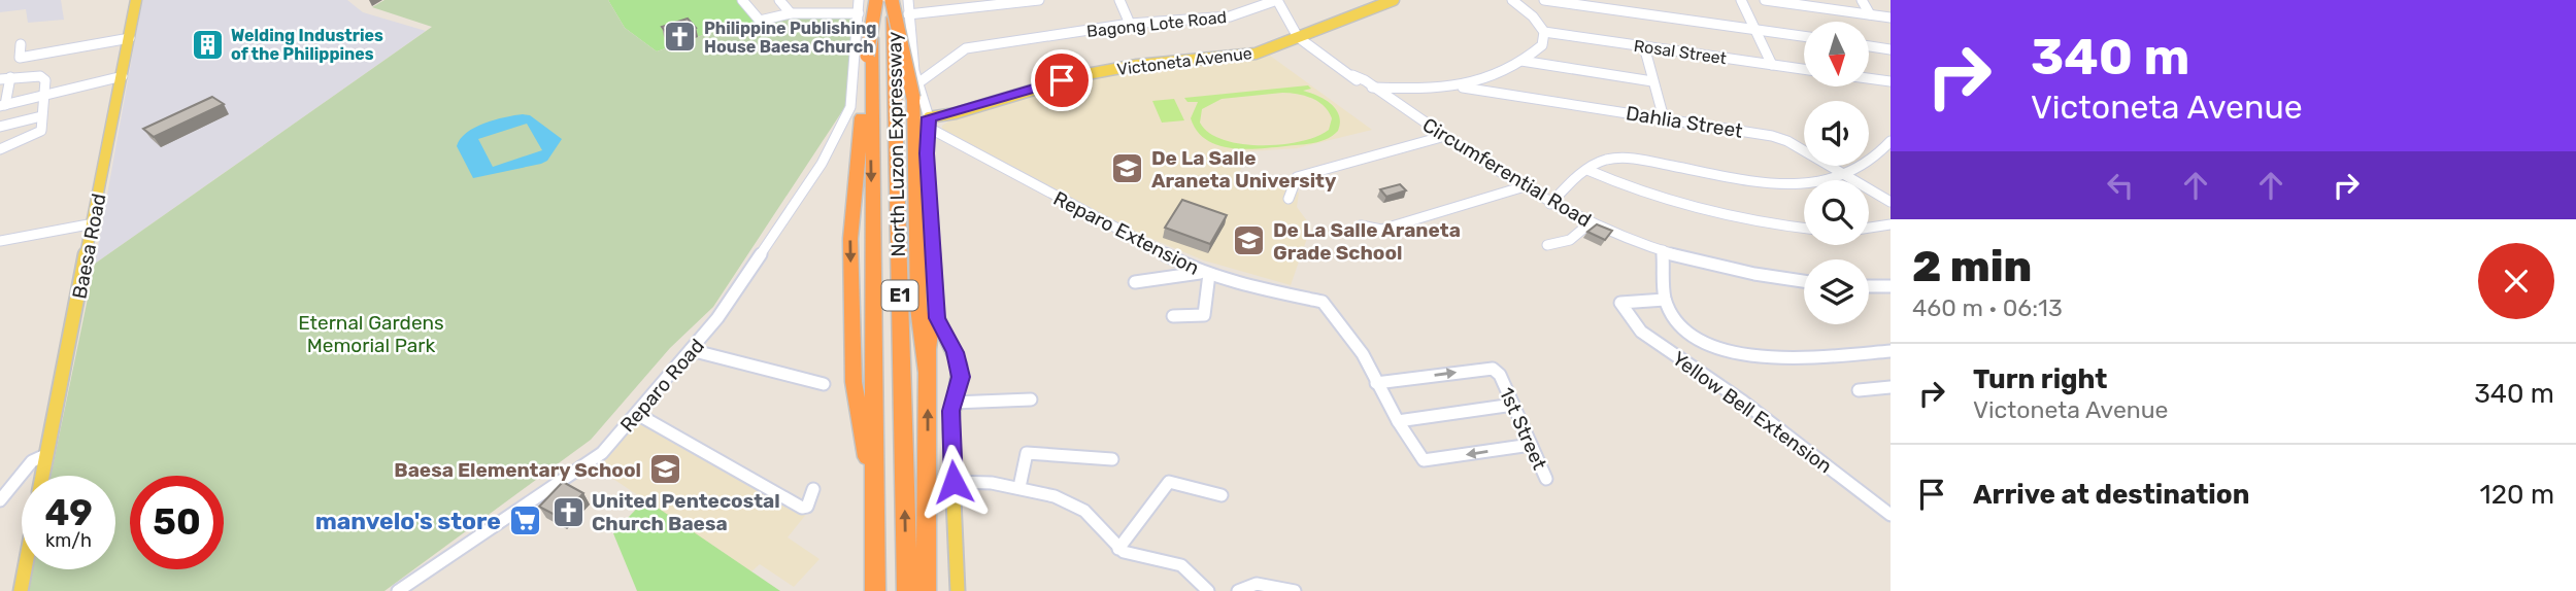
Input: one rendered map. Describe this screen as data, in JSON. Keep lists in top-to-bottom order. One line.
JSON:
{"streets":{"highway":["North Luzon Expressway","E1"],"main road":["Victoneta Avenue","Baesa Road"],"street":["Bagong Lote Road","Rosal Street","Dahlia Street","Circumferential Road","Reparo Extension","Reparo Road","Yellow Bell Extension","1st Street"]},"crossings":[["Bagong Lote Road","Circumferential Road"],["Victoneta Avenue","Circumferential Road"],["Victoneta Avenue","Reparo Extension"],["Dahlia Street","Circumferential Road"],["Reparo Extension","1st Street"]],"parks":["Eternal Gardens Memorial Park"],"places":{"church":["Philippine Publishing House Baesa Church","United Pentecostal Church Baesa"],"building":["Welding Industries of the Philippines"],"school or university":["De La Salle Araneta University","De La Salle Araneta Grade School","Baesa Elementary School"],"supermarket":["manvelo's store"]},"north":"bottom","page":{"turn":["340 m","Victoneta Avenue"],"heading":["2 min","460 m · 06:13"],"list":[{"name":"Turn right","note":"Victoneta Avenue","value":"340 m"},{"name":"Arrive at destination","value":"120 m"}],"speed":"49 km/h","limit":"50"}}
